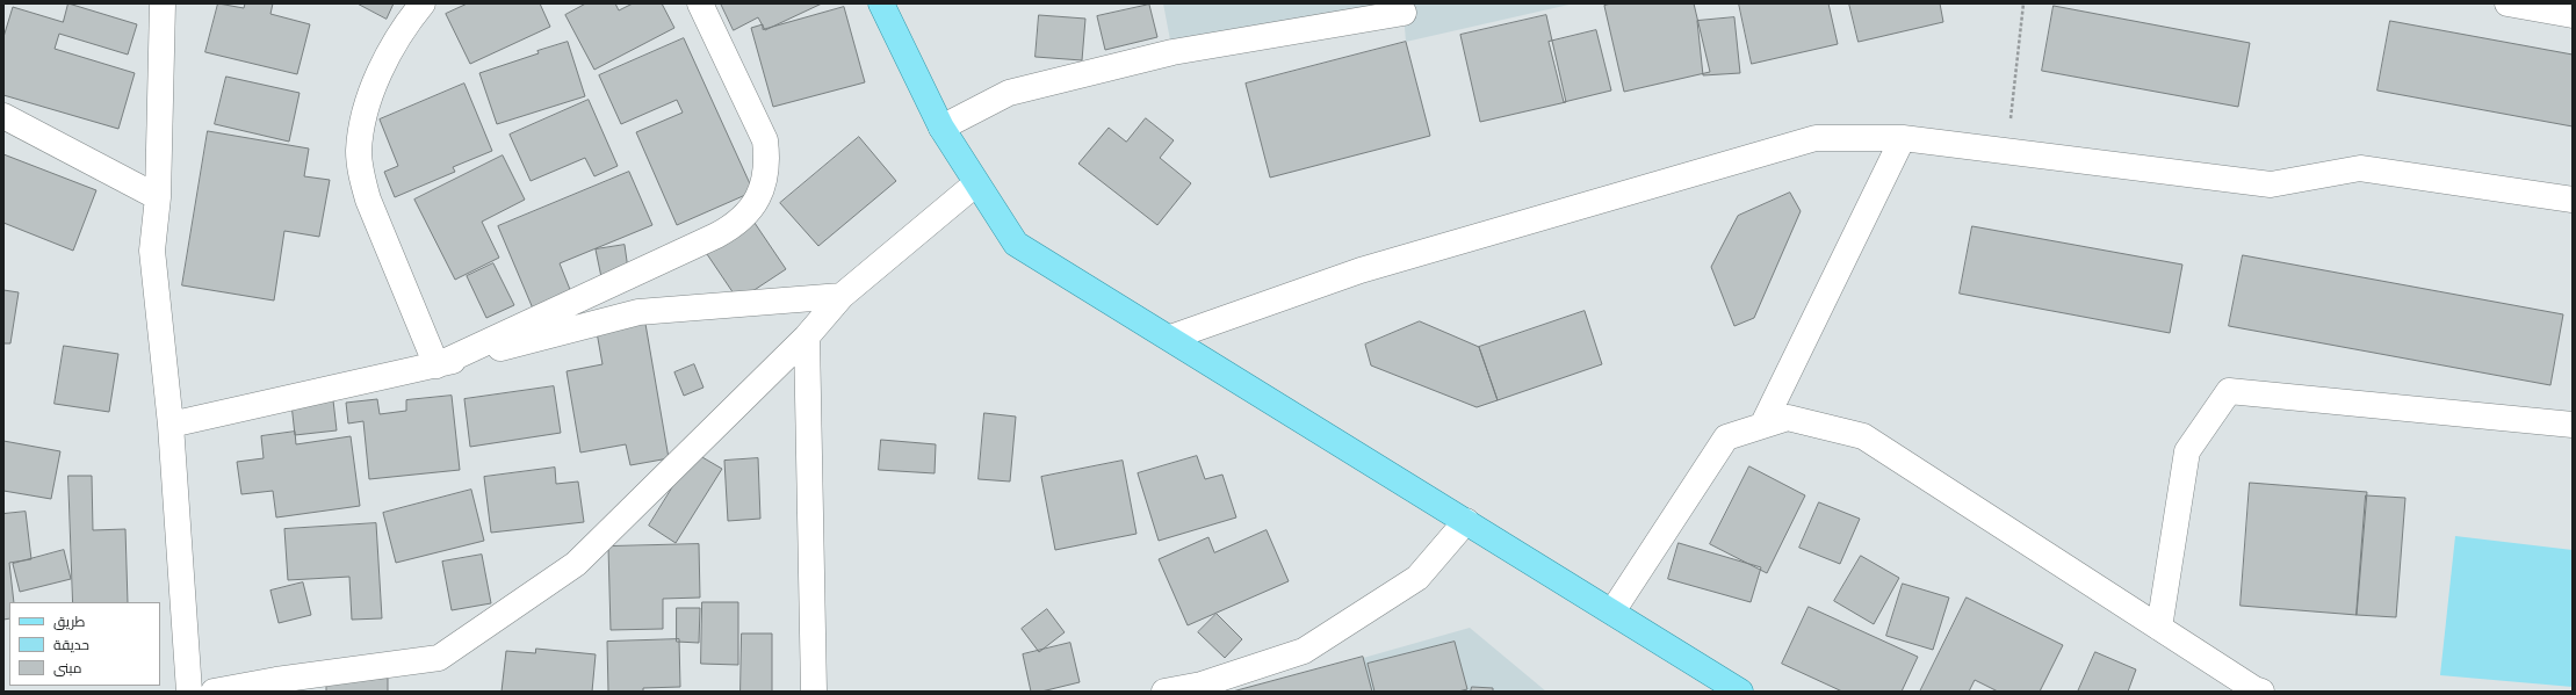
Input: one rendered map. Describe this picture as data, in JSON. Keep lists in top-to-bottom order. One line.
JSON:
{"legend":["طريق","حديقة","مبنى"]}
